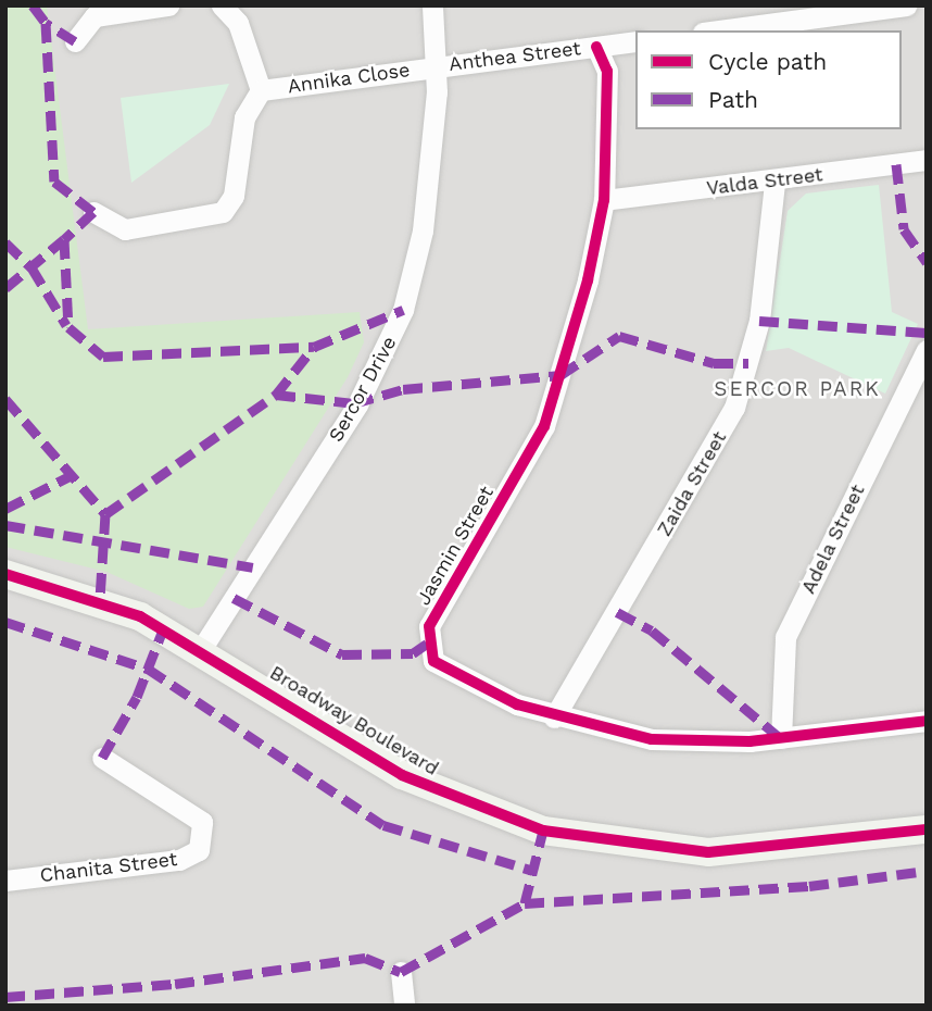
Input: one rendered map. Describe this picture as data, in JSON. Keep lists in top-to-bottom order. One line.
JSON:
{"streets":{"street":["Anthea Street","Annika Close","Valda Street","Sercor Drive","Zaida Street","Adela Street","Jasmin Street","Broadway Boulevard","Chanita Street"]},"crossings":[["Anthea Street","Annika Close"],["Anthea Street","Sercor Drive"],["Anthea Street","Jasmin Street"],["Annika Close","Sercor Drive"],["Valda Street","Zaida Street"],["Valda Street","Jasmin Street"],["Sercor Drive","Broadway Boulevard"],["Zaida Street","Jasmin Street"],["Adela Street","Jasmin Street"]],"districts":["SERCOR PARK"],"legend":["Cycle path","Path"]}
